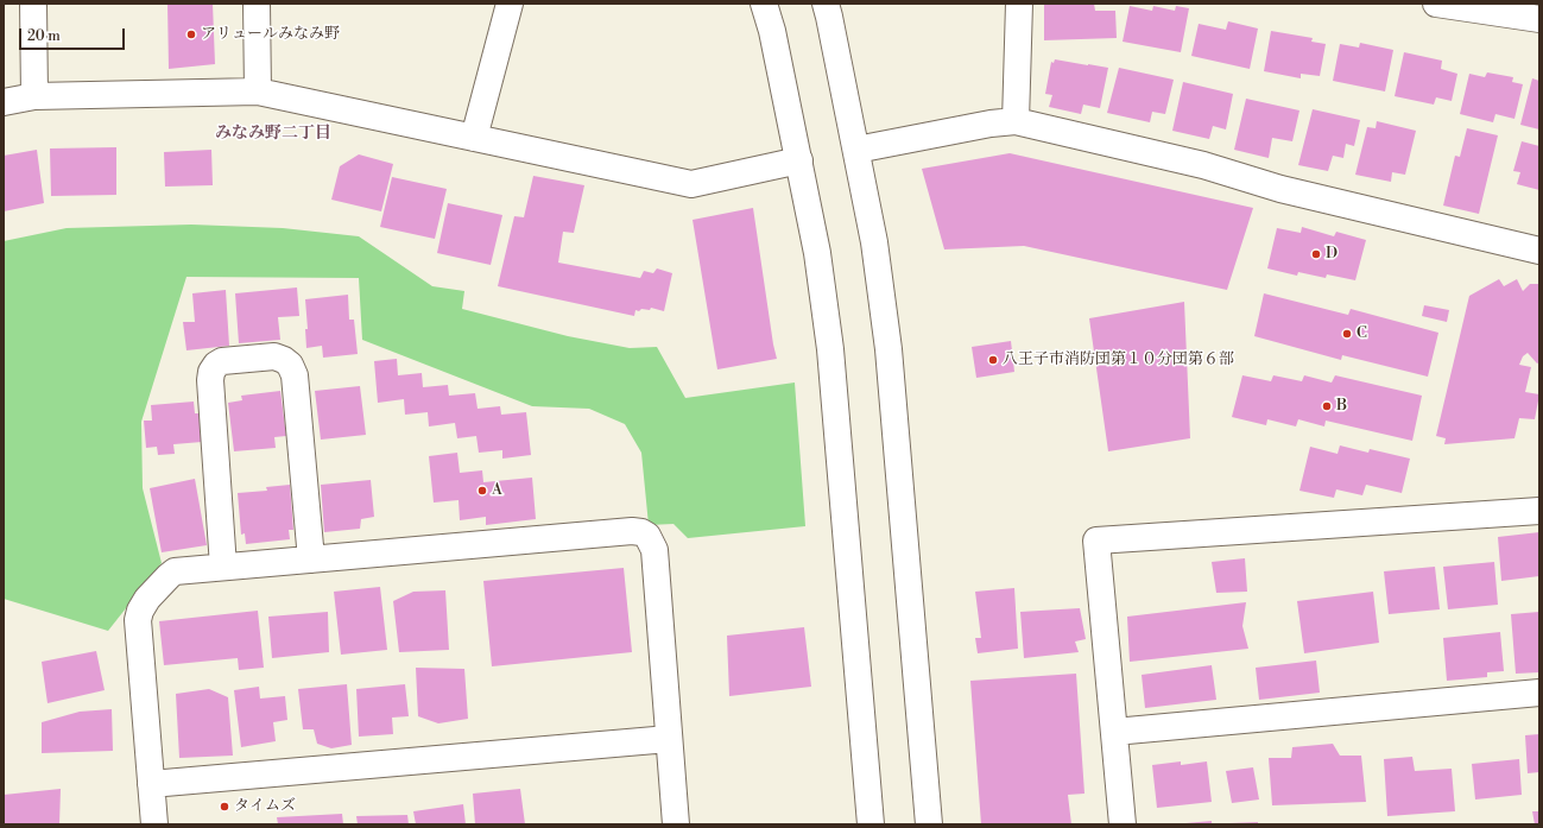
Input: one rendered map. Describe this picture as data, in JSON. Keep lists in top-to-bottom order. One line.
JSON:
{"districts":["みなみ野二丁目"],"places":["アリュールみなみ野","D","C","八王子市消防団第１０分団第６部","B","A","タイムズ"],"scale_bar":"20 m"}
